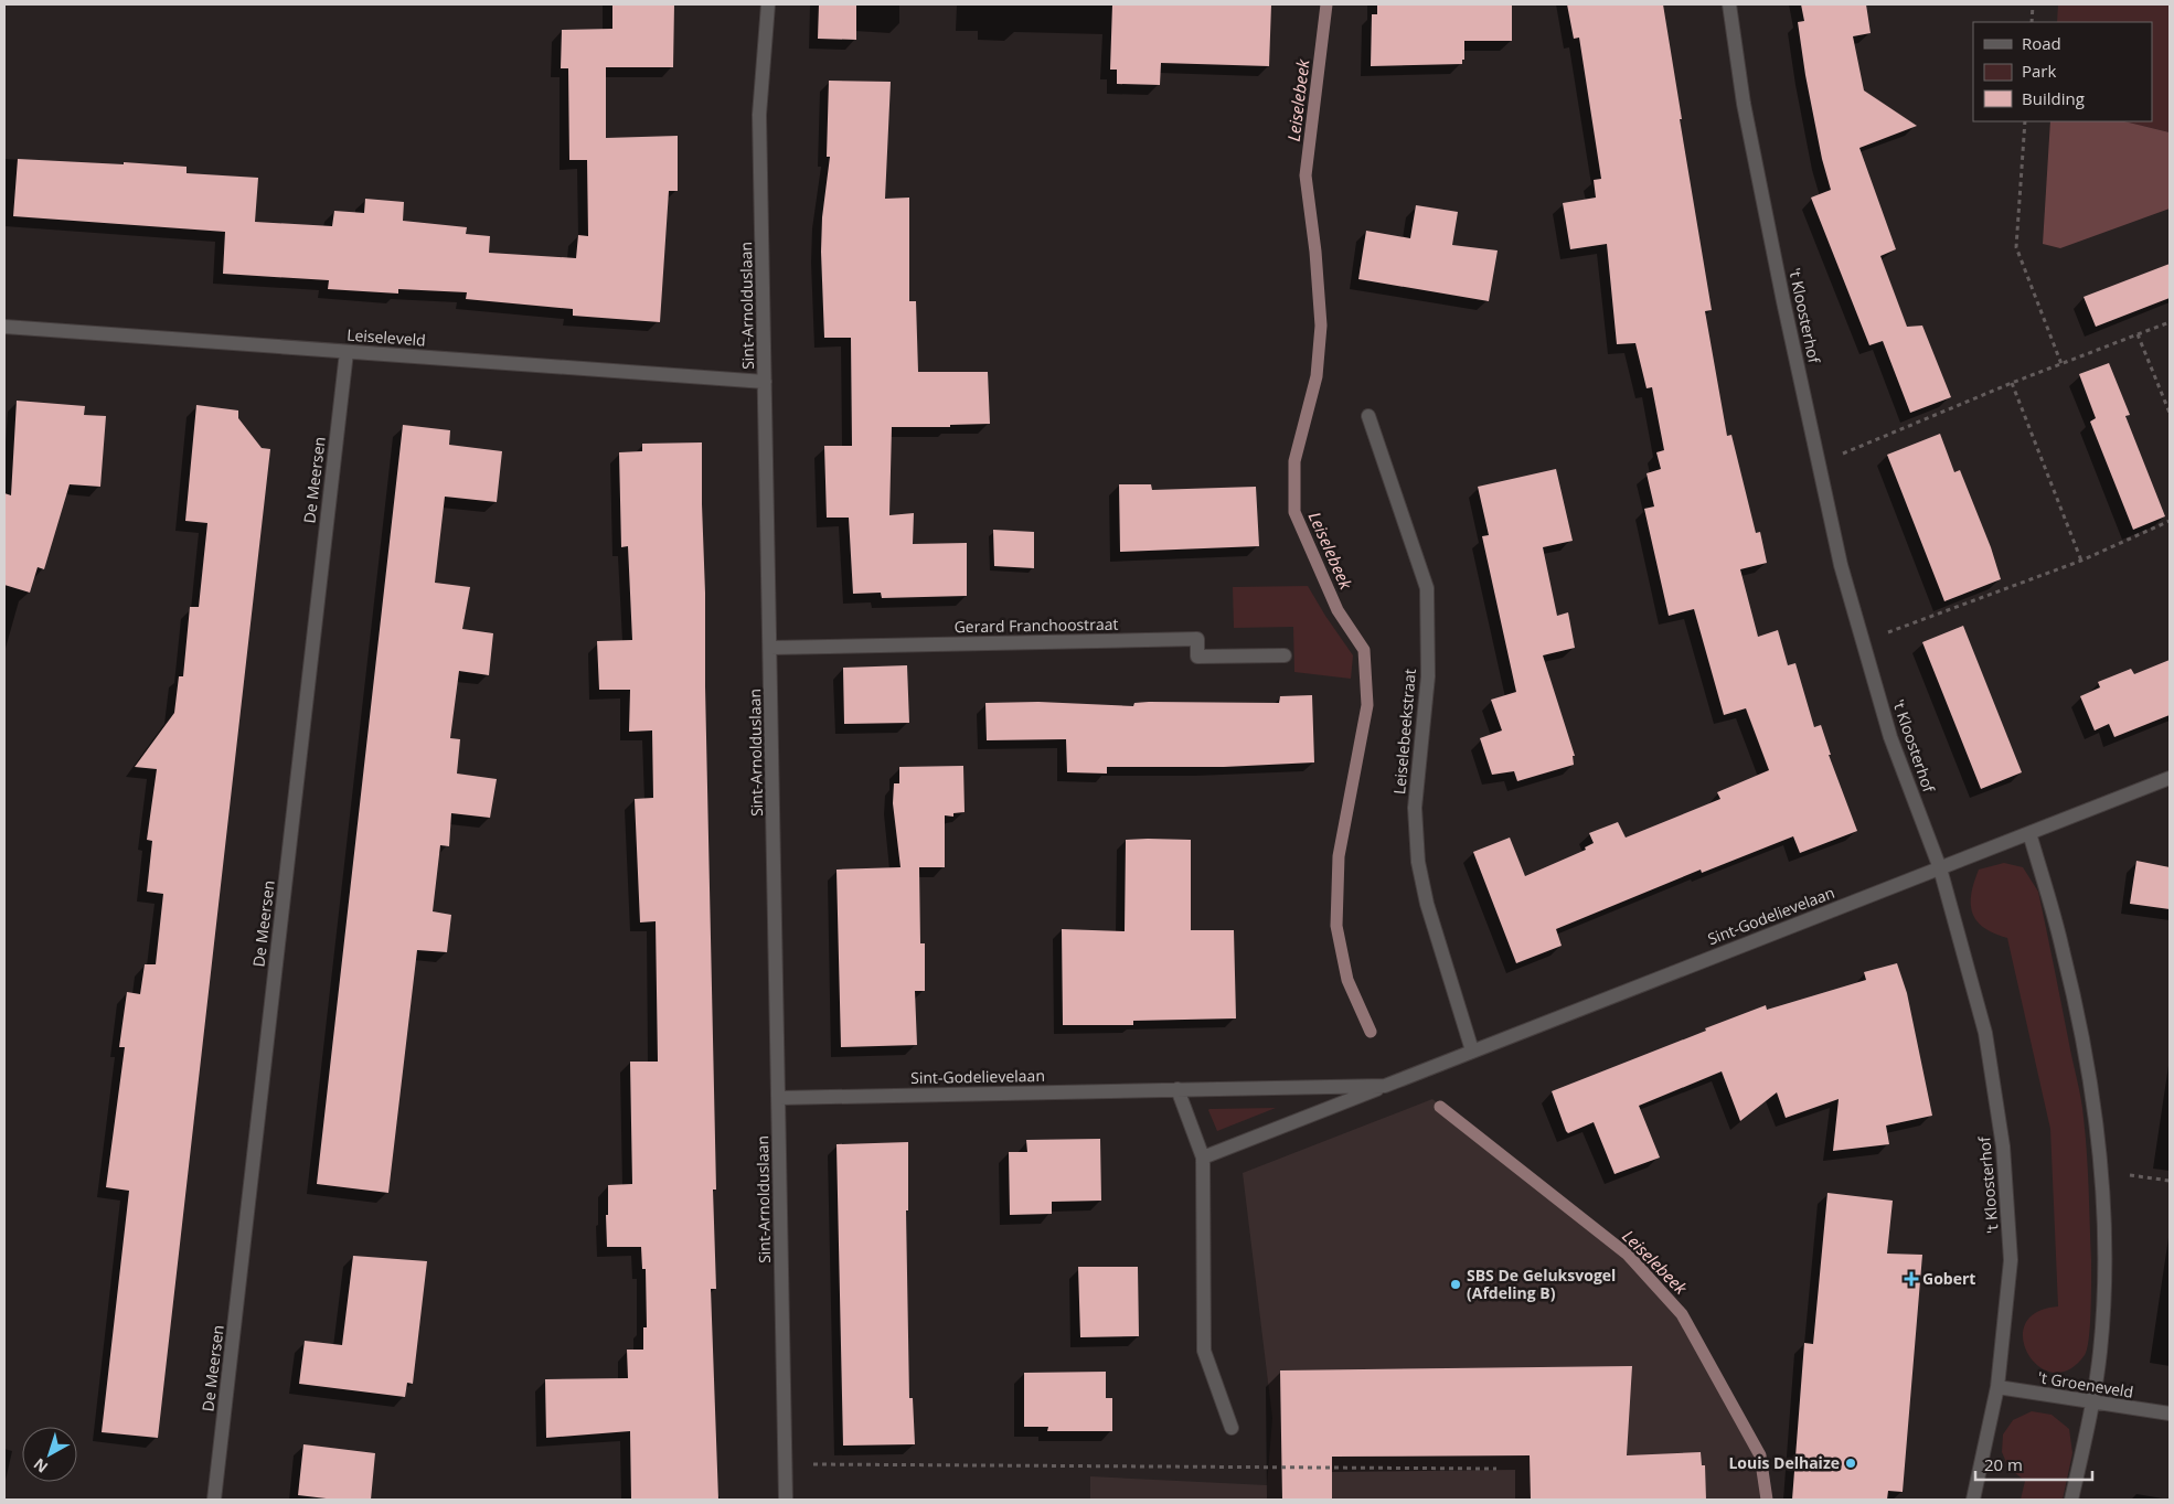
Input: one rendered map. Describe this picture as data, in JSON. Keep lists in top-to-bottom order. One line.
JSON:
{"streets":{"street":["Sint-Arnolduslaan","'t Kloosterhof","Leiseleveld","De Meersen","Gerard Franchoostraat","Leiselebeekstraat","Sint-Godelievelaan","'t Groeneveld"]},"crossings":[["Sint-Arnolduslaan","Leiseleveld"],["Sint-Arnolduslaan","Gerard Franchoostraat"],["Sint-Arnolduslaan","Sint-Godelievelaan"],["'t Kloosterhof","Sint-Godelievelaan"],["'t Kloosterhof","'t Groeneveld"],["Leiseleveld","De Meersen"],["Leiselebeekstraat","Sint-Godelievelaan"]],"water":["Leiselebeek"],"places":{"health":["Gobert"],"other":["SBS De Geluksvogel (Afdeling B)","Louis Delhaize"]},"legend":["Road","Park","Building"],"scale_bar":"20 m","north":"bottom left"}
